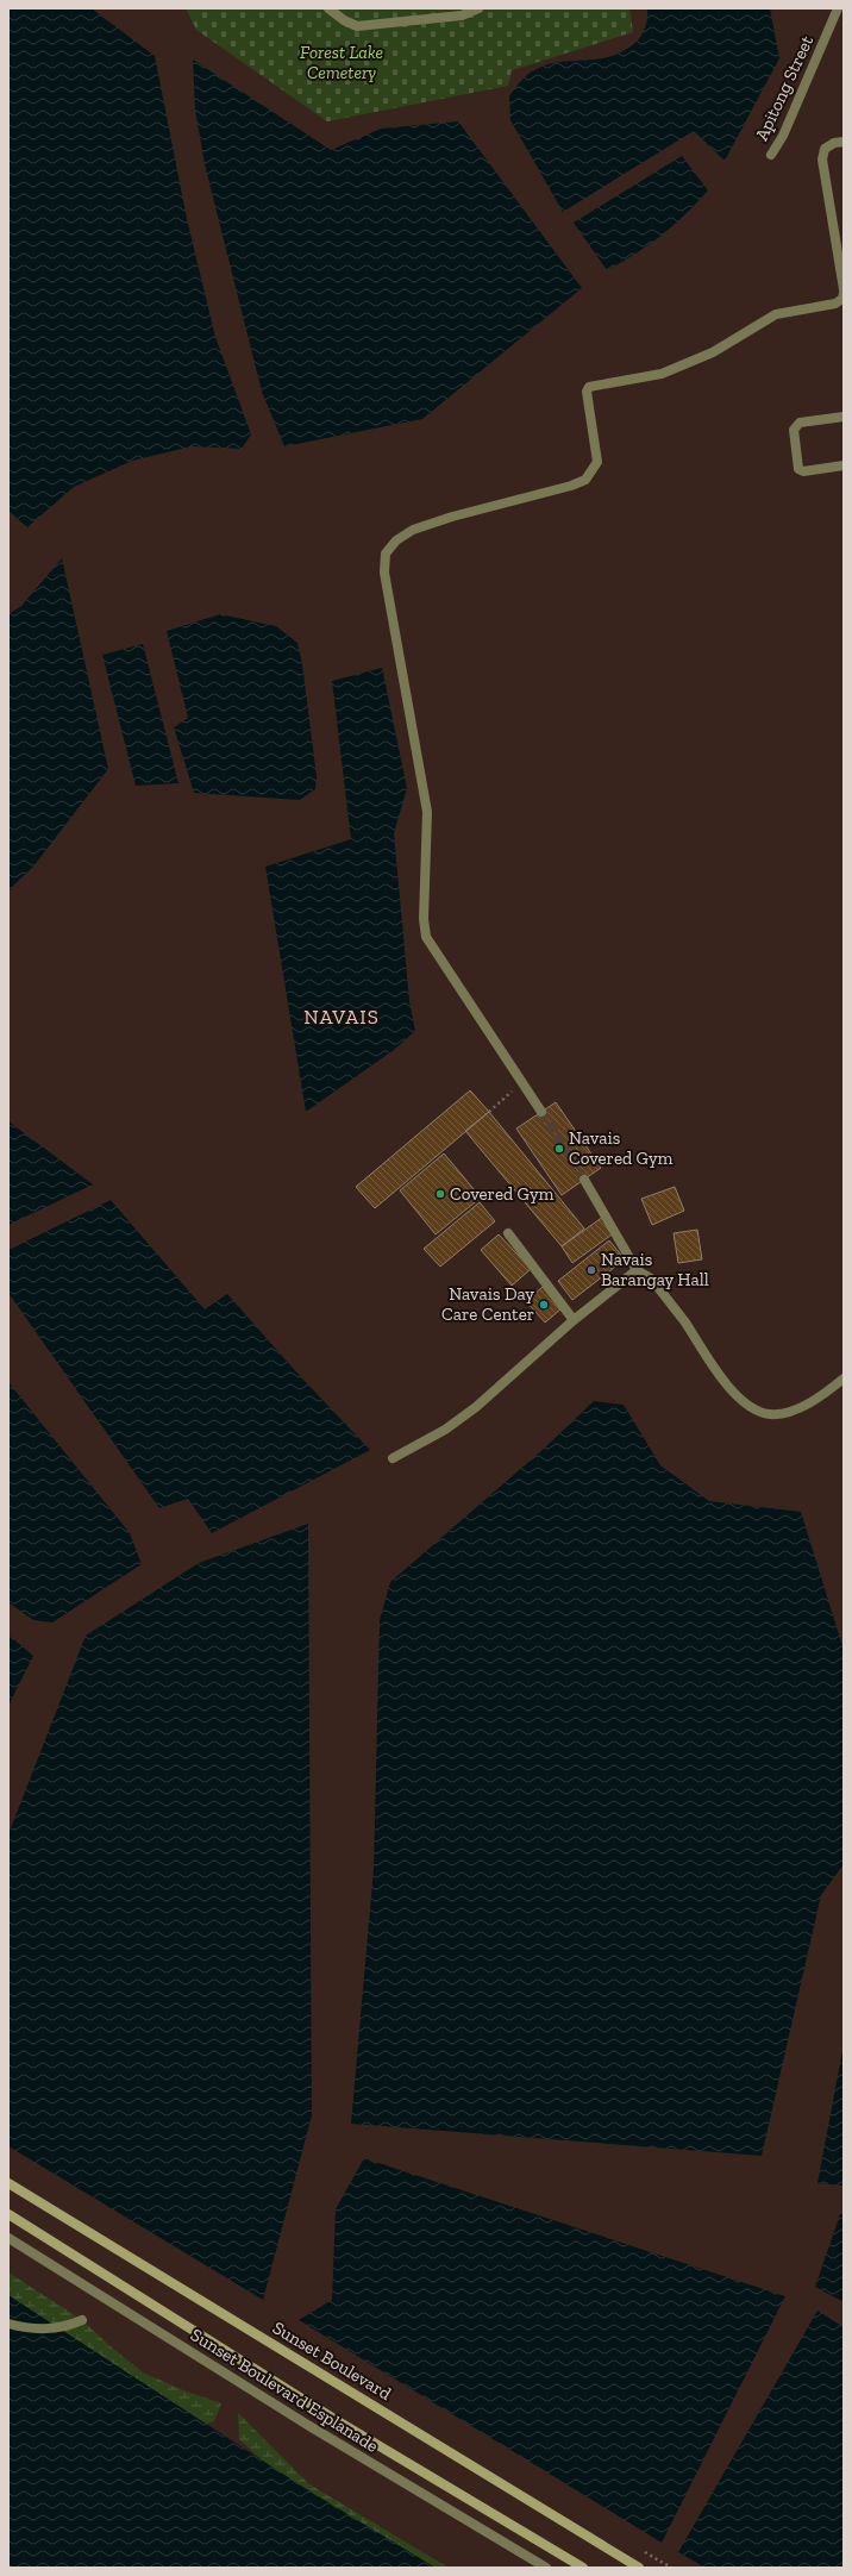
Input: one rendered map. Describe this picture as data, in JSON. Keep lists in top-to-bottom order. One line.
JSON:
{"streets":{"main road":["Sunset Boulevard"],"street":["Apitong Street","Sunset Boulevard Esplanade"]},"districts":["NAVAIS"],"parks":["Forest Lake Cemetery"],"places":["Navais Covered Gym","Covered Gym","Navais Barangay Hall","Navais Day Care Center"]}
